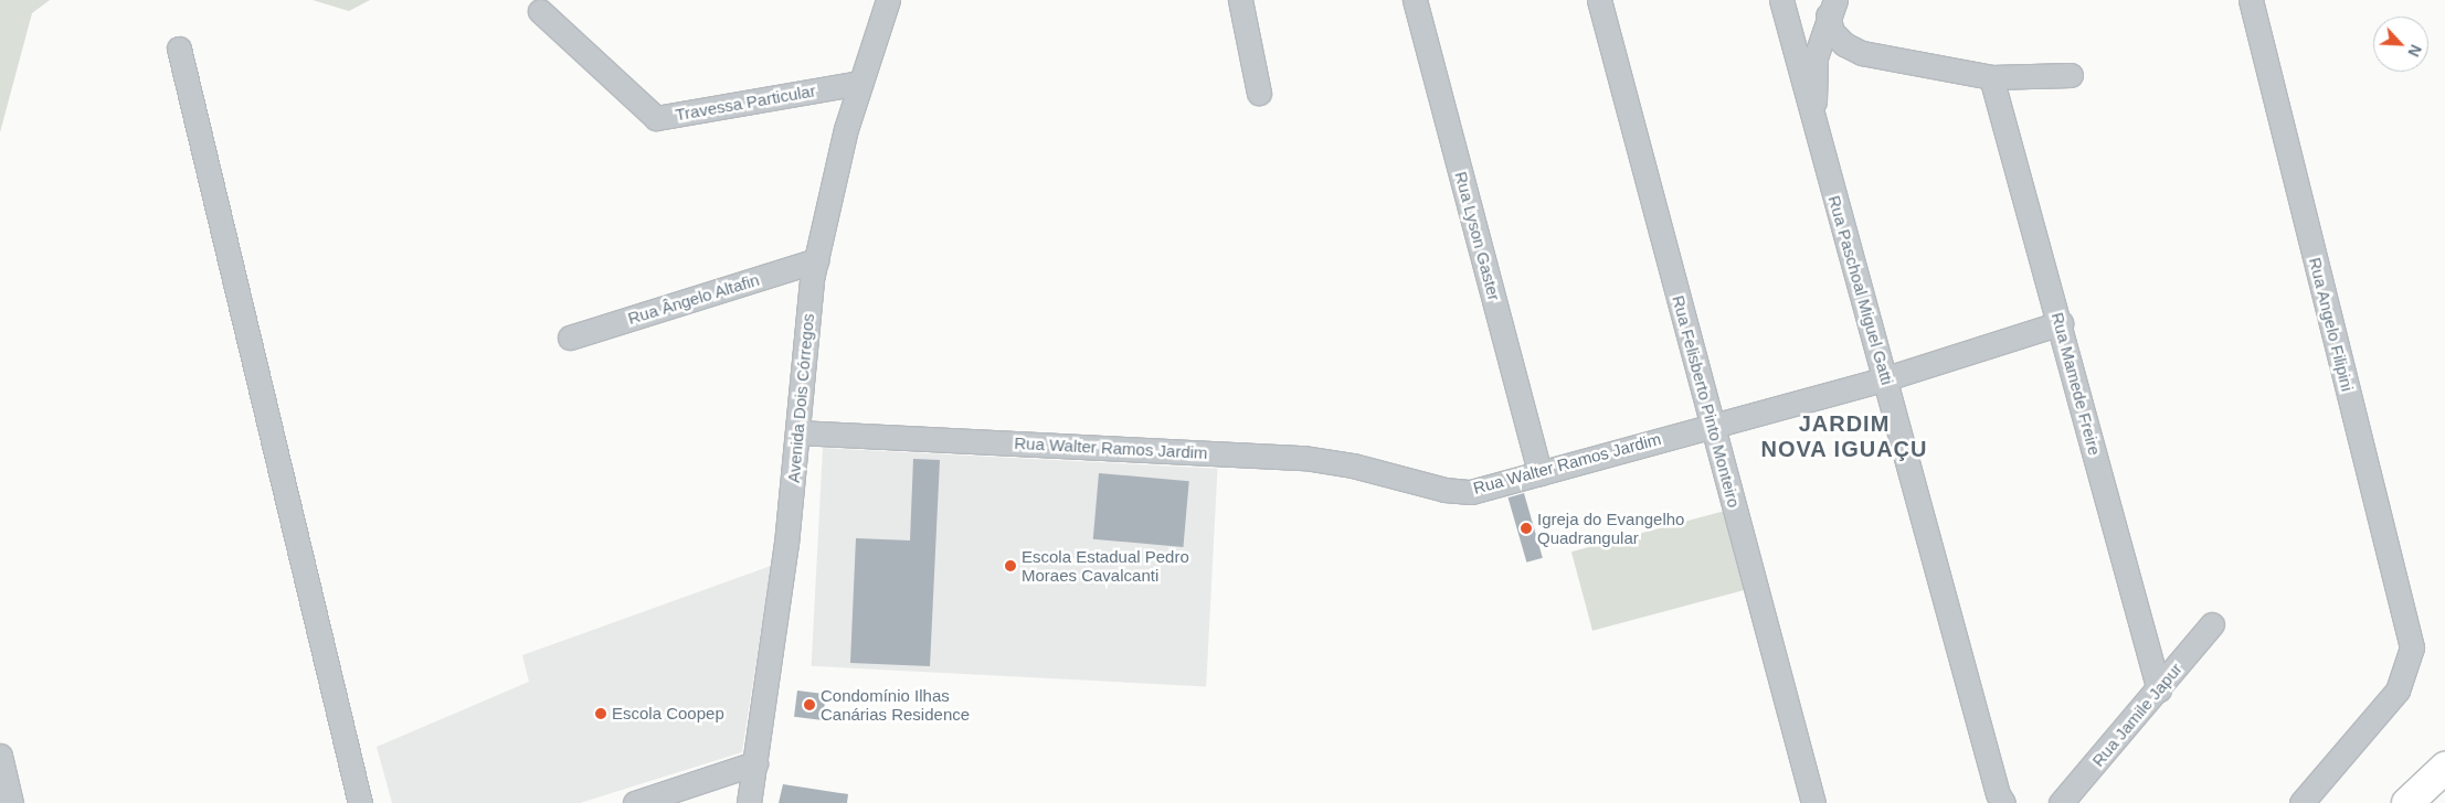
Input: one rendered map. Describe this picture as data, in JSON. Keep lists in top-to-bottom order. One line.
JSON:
{"streets":{"street":["Travessa Particular","Rua Lyson Gaster","Rua Paschoal Miguel Gatti","Rua Ângelo Altafin","Rua Angelo Filipini","Rua Mamede Freire","Avenida Dois Córregos","Rua Felisberto Pinto Monteiro","Rua Walter Ramos Jardim","Rua Jamile Japur"]},"crossings":[["Travessa Particular","Avenida Dois Córregos"],["Rua Lyson Gaster","Rua Walter Ramos Jardim"],["Rua Paschoal Miguel Gatti","Rua Walter Ramos Jardim"],["Rua Ângelo Altafin","Avenida Dois Córregos"],["Rua Mamede Freire","Rua Walter Ramos Jardim"],["Rua Mamede Freire","Rua Jamile Japur"],["Avenida Dois Córregos","Rua Walter Ramos Jardim"],["Rua Felisberto Pinto Monteiro","Rua Walter Ramos Jardim"]],"districts":["JARDIM NOVA IGUAÇU"],"places":["Igreja do Evangelho Quadrangular","Escola Estadual Pedro Moraes Cavalcanti","Condomínio Ilhas Canárias Residence","Escola Coopep"],"north":"bottom right"}
